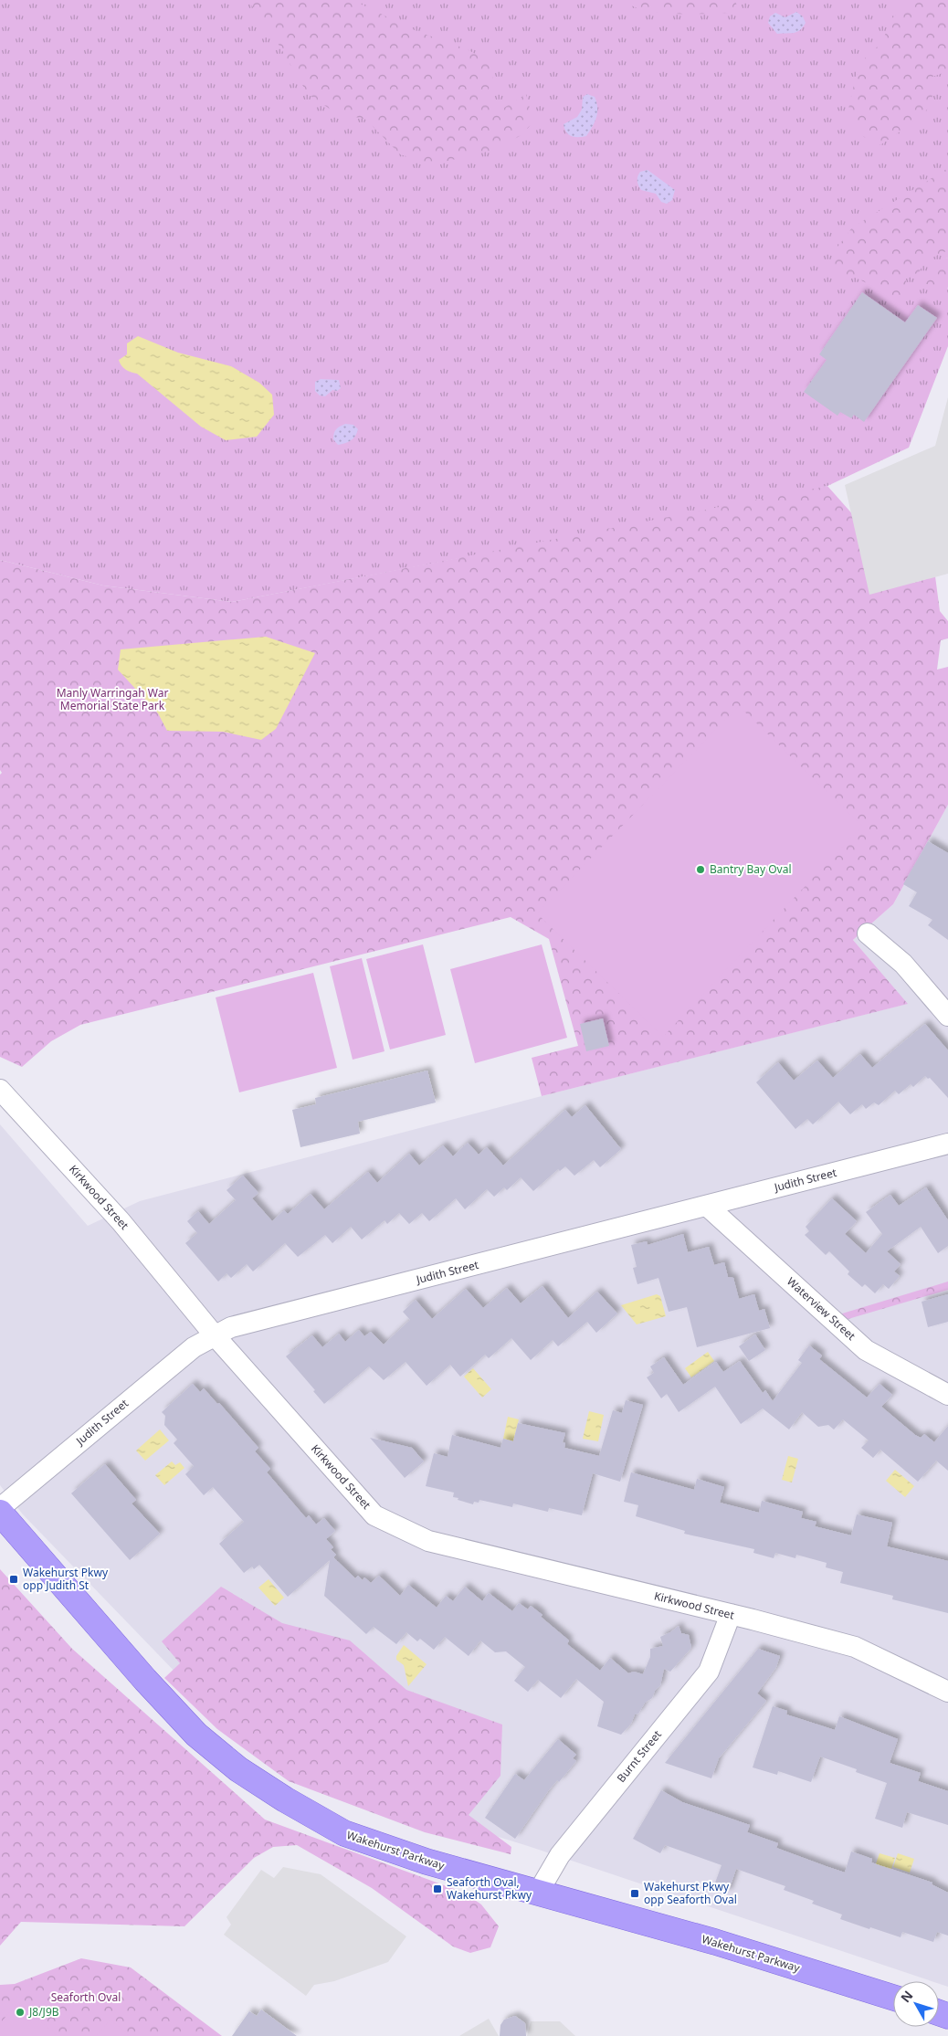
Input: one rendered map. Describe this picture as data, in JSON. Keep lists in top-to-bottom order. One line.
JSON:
{"streets":{"main road":["Wakehurst Parkway"],"street":["Judith Street","Kirkwood Street","Waterview Street","Burnt Street"]},"crossings":[["Judith Street","Kirkwood Street"],["Judith Street","Waterview Street"],["Kirkwood Street","Burnt Street"],["Burnt Street","Wakehurst Parkway"]],"parks":["Manly Warringah War Memorial State Park","Seaforth Oval"],"places":{"other":["Bantry Bay Oval","J8/J9B"],"transit":["Wakehurst Pkwy opp Judith St","Seaforth Oval, Wakehurst Pkwy","Wakehurst Pkwy opp Seaforth Oval"]},"north":"top left"}
